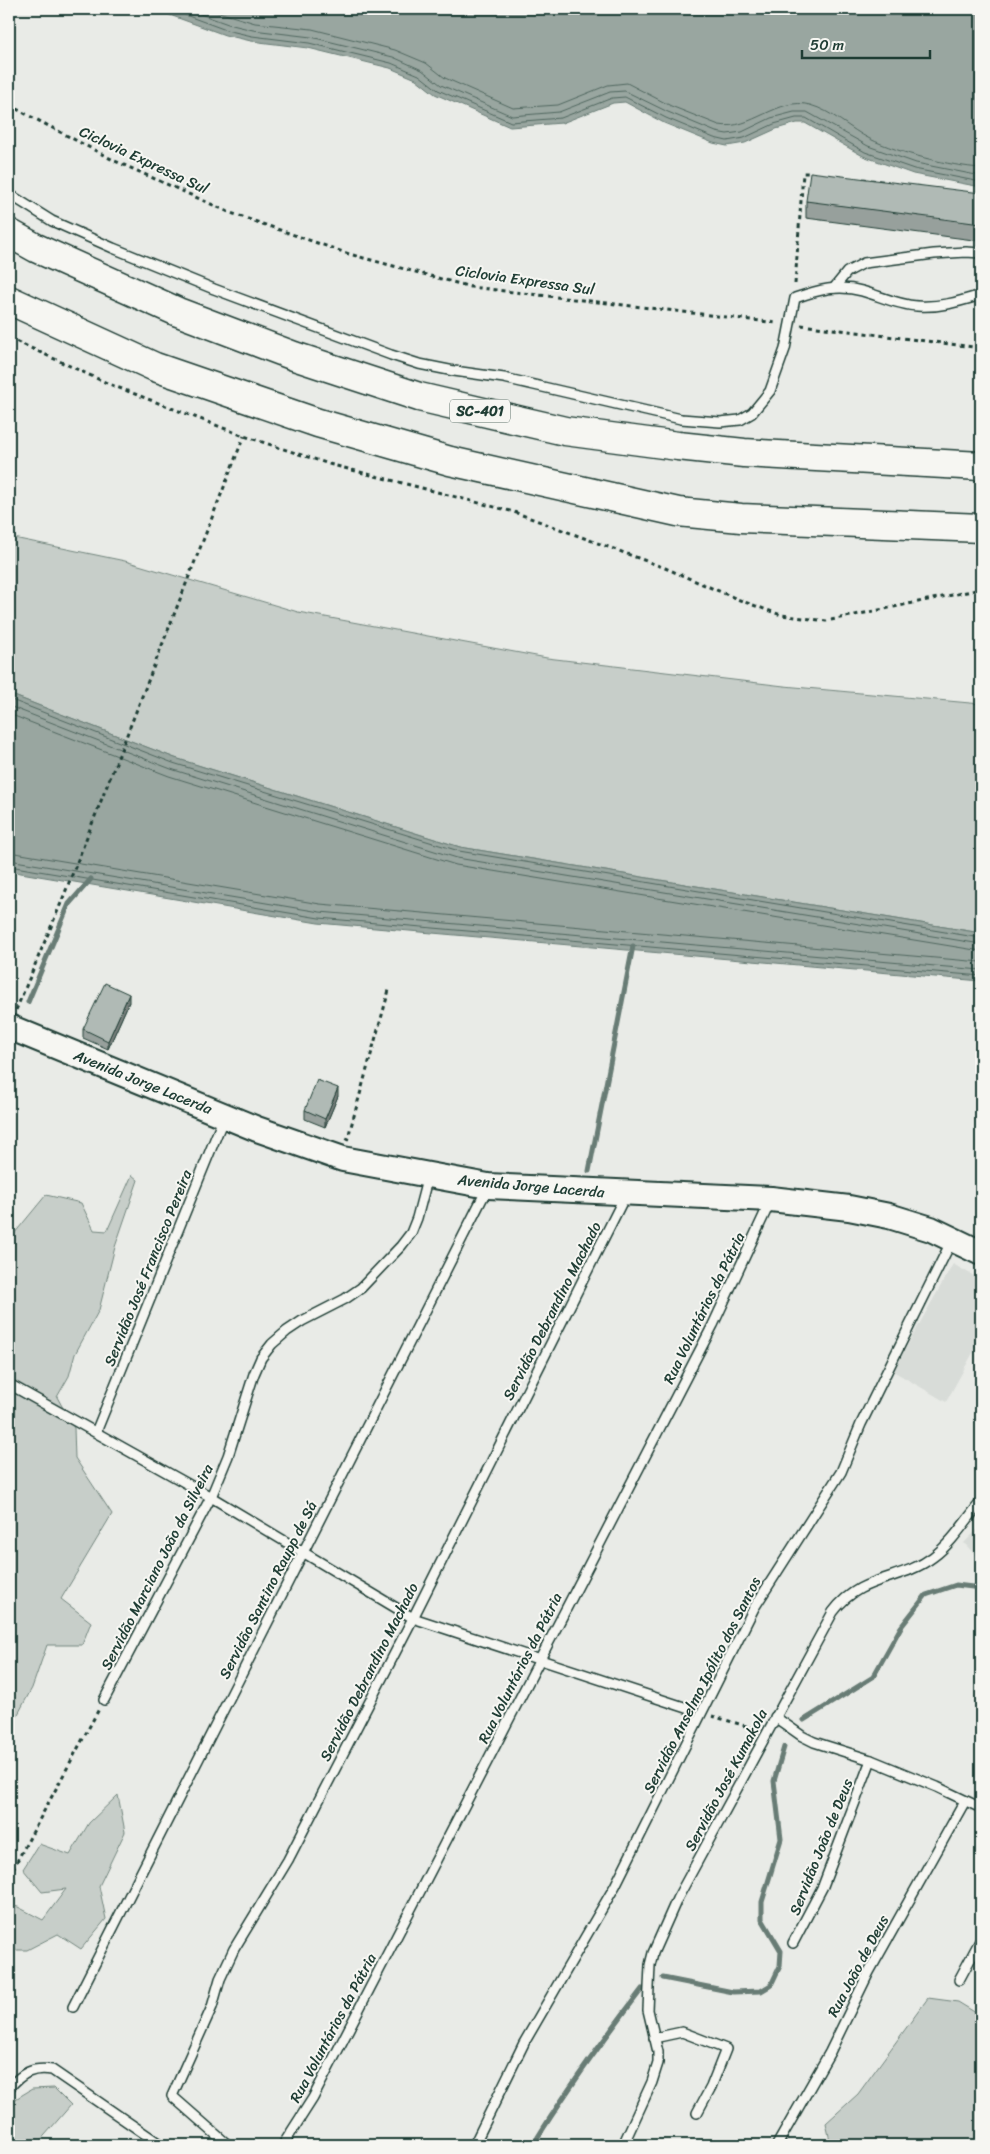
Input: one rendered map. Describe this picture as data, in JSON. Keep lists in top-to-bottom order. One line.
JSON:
{"streets":{"highway":["SC-401"],"main road":["Avenida Jorge Lacerda"],"lane":["Servidão José Francisco Pereira","Rua Voluntários da Pátria","Servidão Debrandino Machado","Servidão Marciano João da Silveira","Servidão Santino Raupp de Sá","Servidão Anselmo Ipólito dos Santos","Servidão José Kumakola","Servidão João de Deus","Rua João de Deus"],"path":["Ciclovia Expressa Sul"]},"crossings":[["Avenida Jorge Lacerda","Servidão José Francisco Pereira"],["Avenida Jorge Lacerda","Rua Voluntários da Pátria"],["Avenida Jorge Lacerda","Servidão Debrandino Machado"],["Avenida Jorge Lacerda","Servidão Marciano João da Silveira"],["Avenida Jorge Lacerda","Servidão Santino Raupp de Sá"],["Avenida Jorge Lacerda","Servidão Anselmo Ipólito dos Santos"]],"scale_bar":"50 m"}
